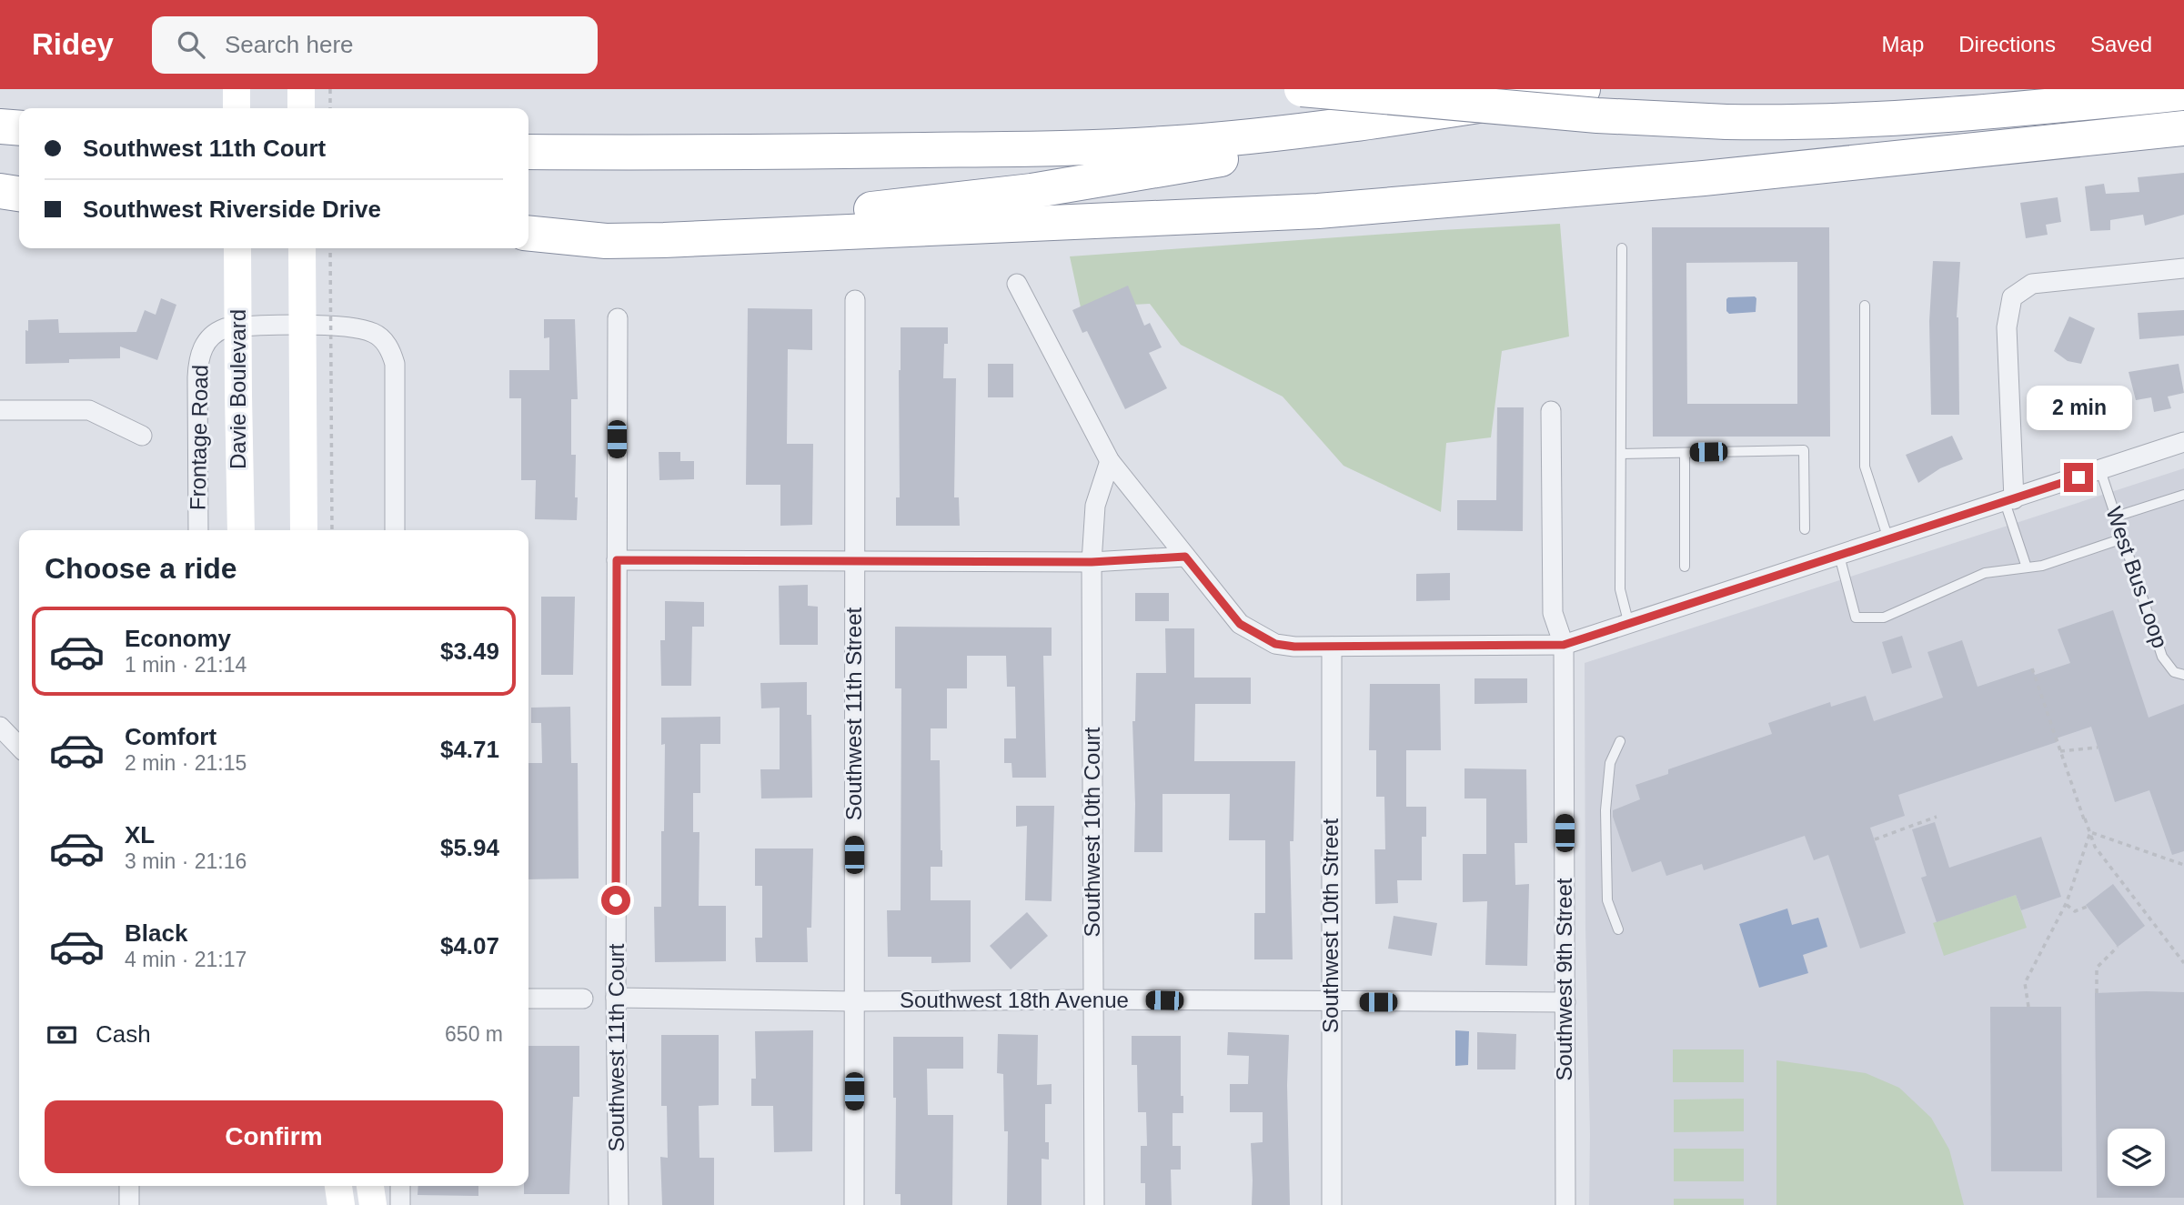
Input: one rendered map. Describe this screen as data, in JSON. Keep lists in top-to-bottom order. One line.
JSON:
{"streets":{"main road":["Davie Boulevard"],"street":["Frontage Road","Southwest 11th Street","Southwest 10th Court","Southwest 10th Street","Southwest 9th Street","Southwest 18th Avenue","Southwest 11th Court"],"lane":["West Bus Loop"]},"crossings":[["Southwest 11th Street","Southwest 18th Avenue"],["Southwest 10th Court","Southwest 18th Avenue"],["Southwest 10th Street","Southwest 18th Avenue"],["Southwest 9th Street","Southwest 18th Avenue"],["Southwest 18th Avenue","Southwest 11th Court"]],"page":{"header":"Ridey","search":"Search here","nav":["Map","Directions","Saved"],"banner":["Southwest 11th Court","Southwest Riverside Drive"],"bubble":"2 min","heading":"Choose a ride","list":[{"name":"Economy","note":"1 min · 21:14","value":"$3.49"},{"name":"Comfort","note":"2 min · 21:15","value":"$4.71"},{"name":"XL","note":"3 min · 21:16","value":"$5.94"},{"name":"Black","note":"4 min · 21:17","value":"$4.07"}],"pay":["Cash","650 m"],"buttons":"Confirm"}}
